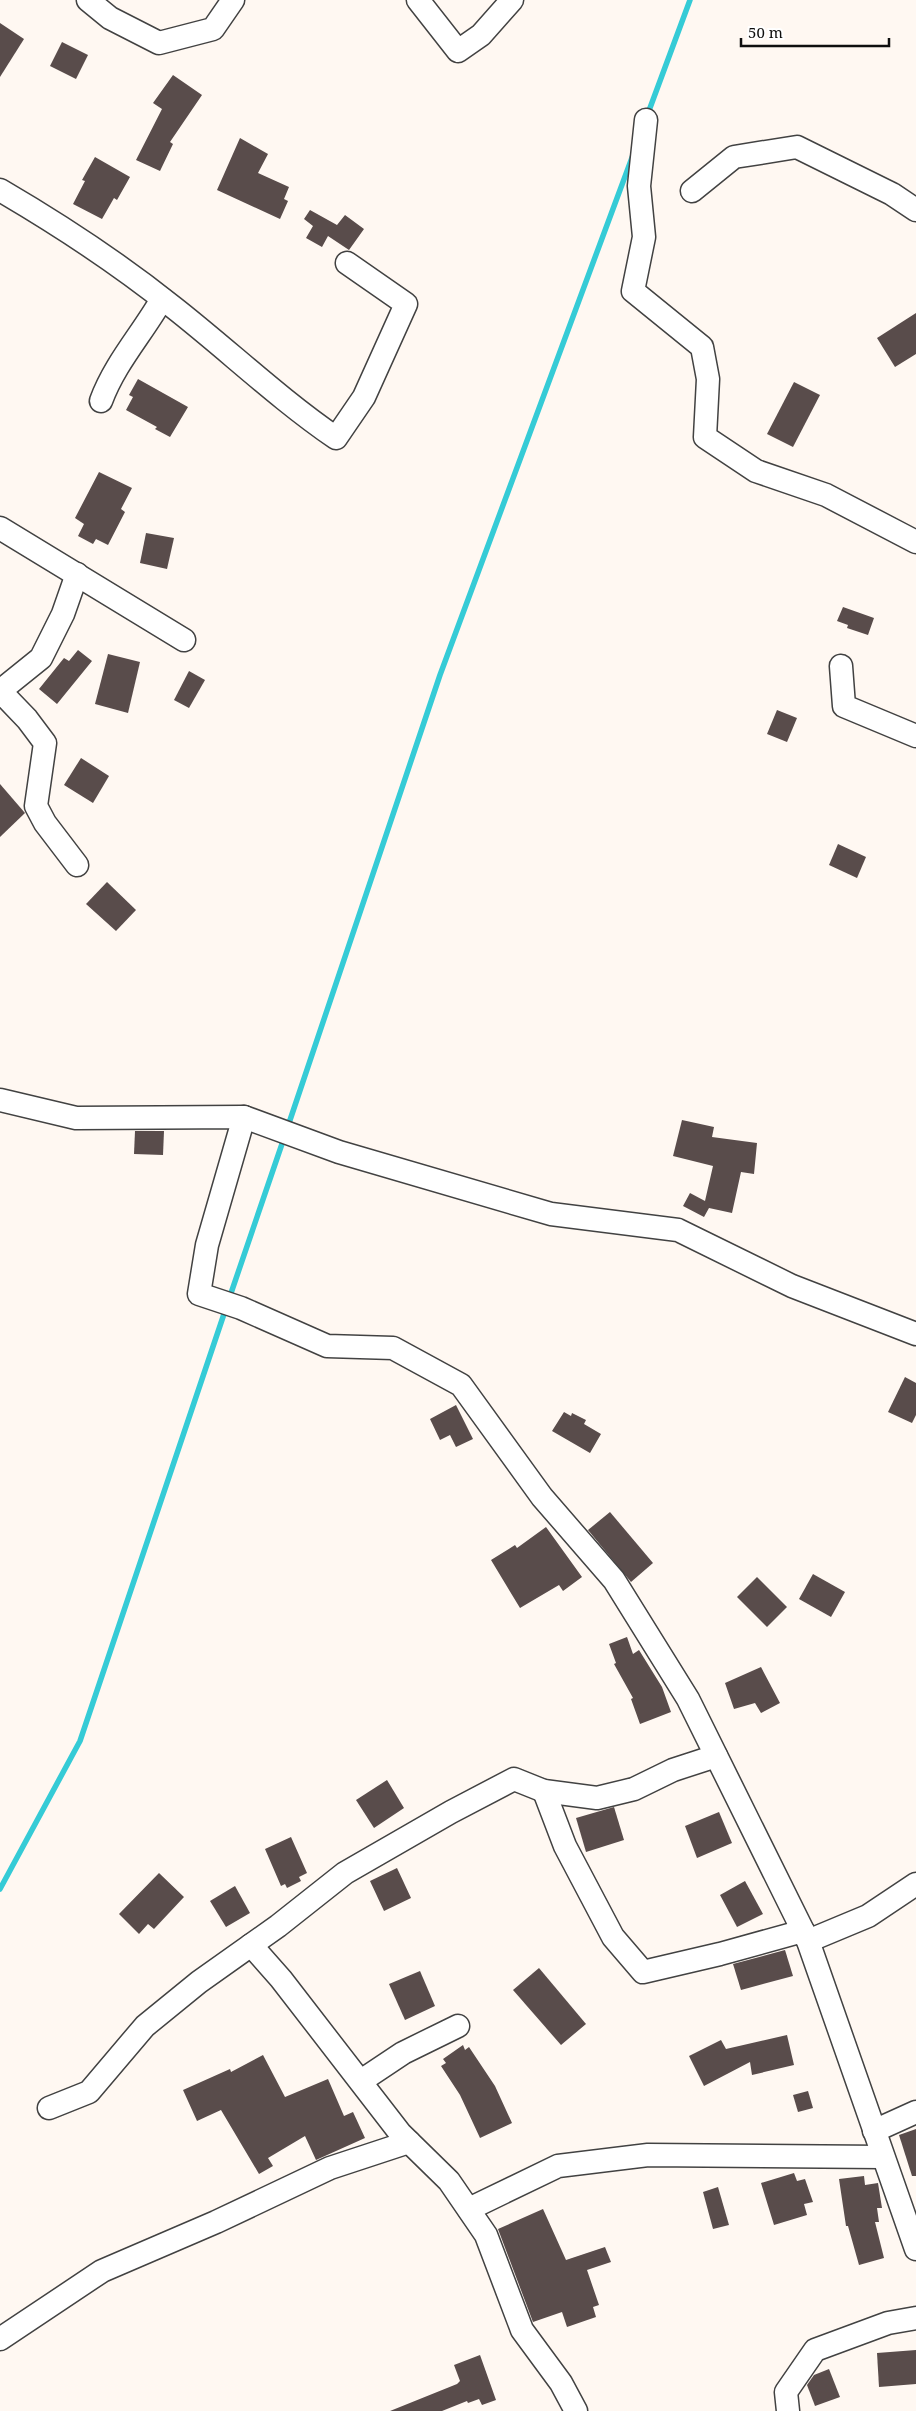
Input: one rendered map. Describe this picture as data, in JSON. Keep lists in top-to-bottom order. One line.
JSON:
{"scale_bar":"50 m"}
